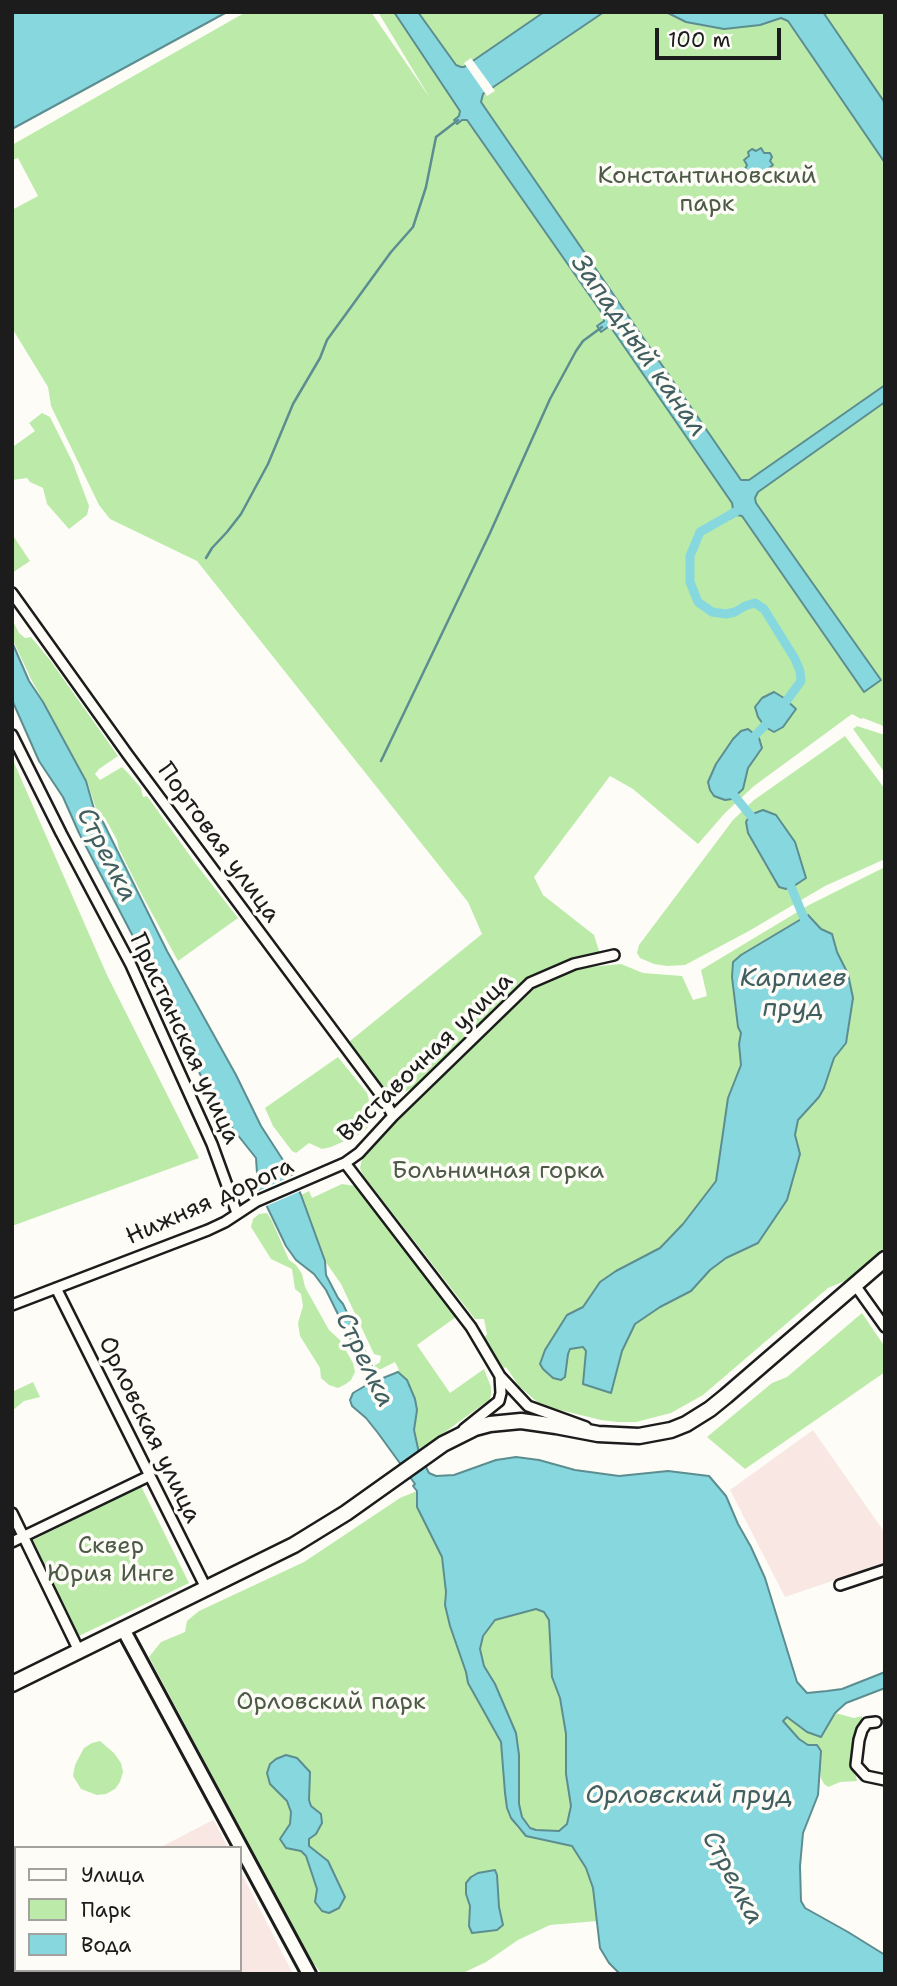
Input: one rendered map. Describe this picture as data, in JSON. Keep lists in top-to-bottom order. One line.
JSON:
{"streets":{"street":["Портовая улица","Пристанская улица","Выставочная улица","Нижняя дорога","Орловская улица"]},"crossings":[["Портовая улица","Выставочная улица"],["Пристанская улица","Нижняя дорога"],["Выставочная улица","Нижняя дорога"],["Нижняя дорога","Орловская улица"]],"water":["Западный канал","Стрелка","Карпиев пруд","Орловский пруд"],"parks":["Константиновский парк","Больничная горка","Сквер Юрия Инге","Орловский парк"],"legend":["Улица","Парк","Вода"],"scale_bar":"100 m"}
